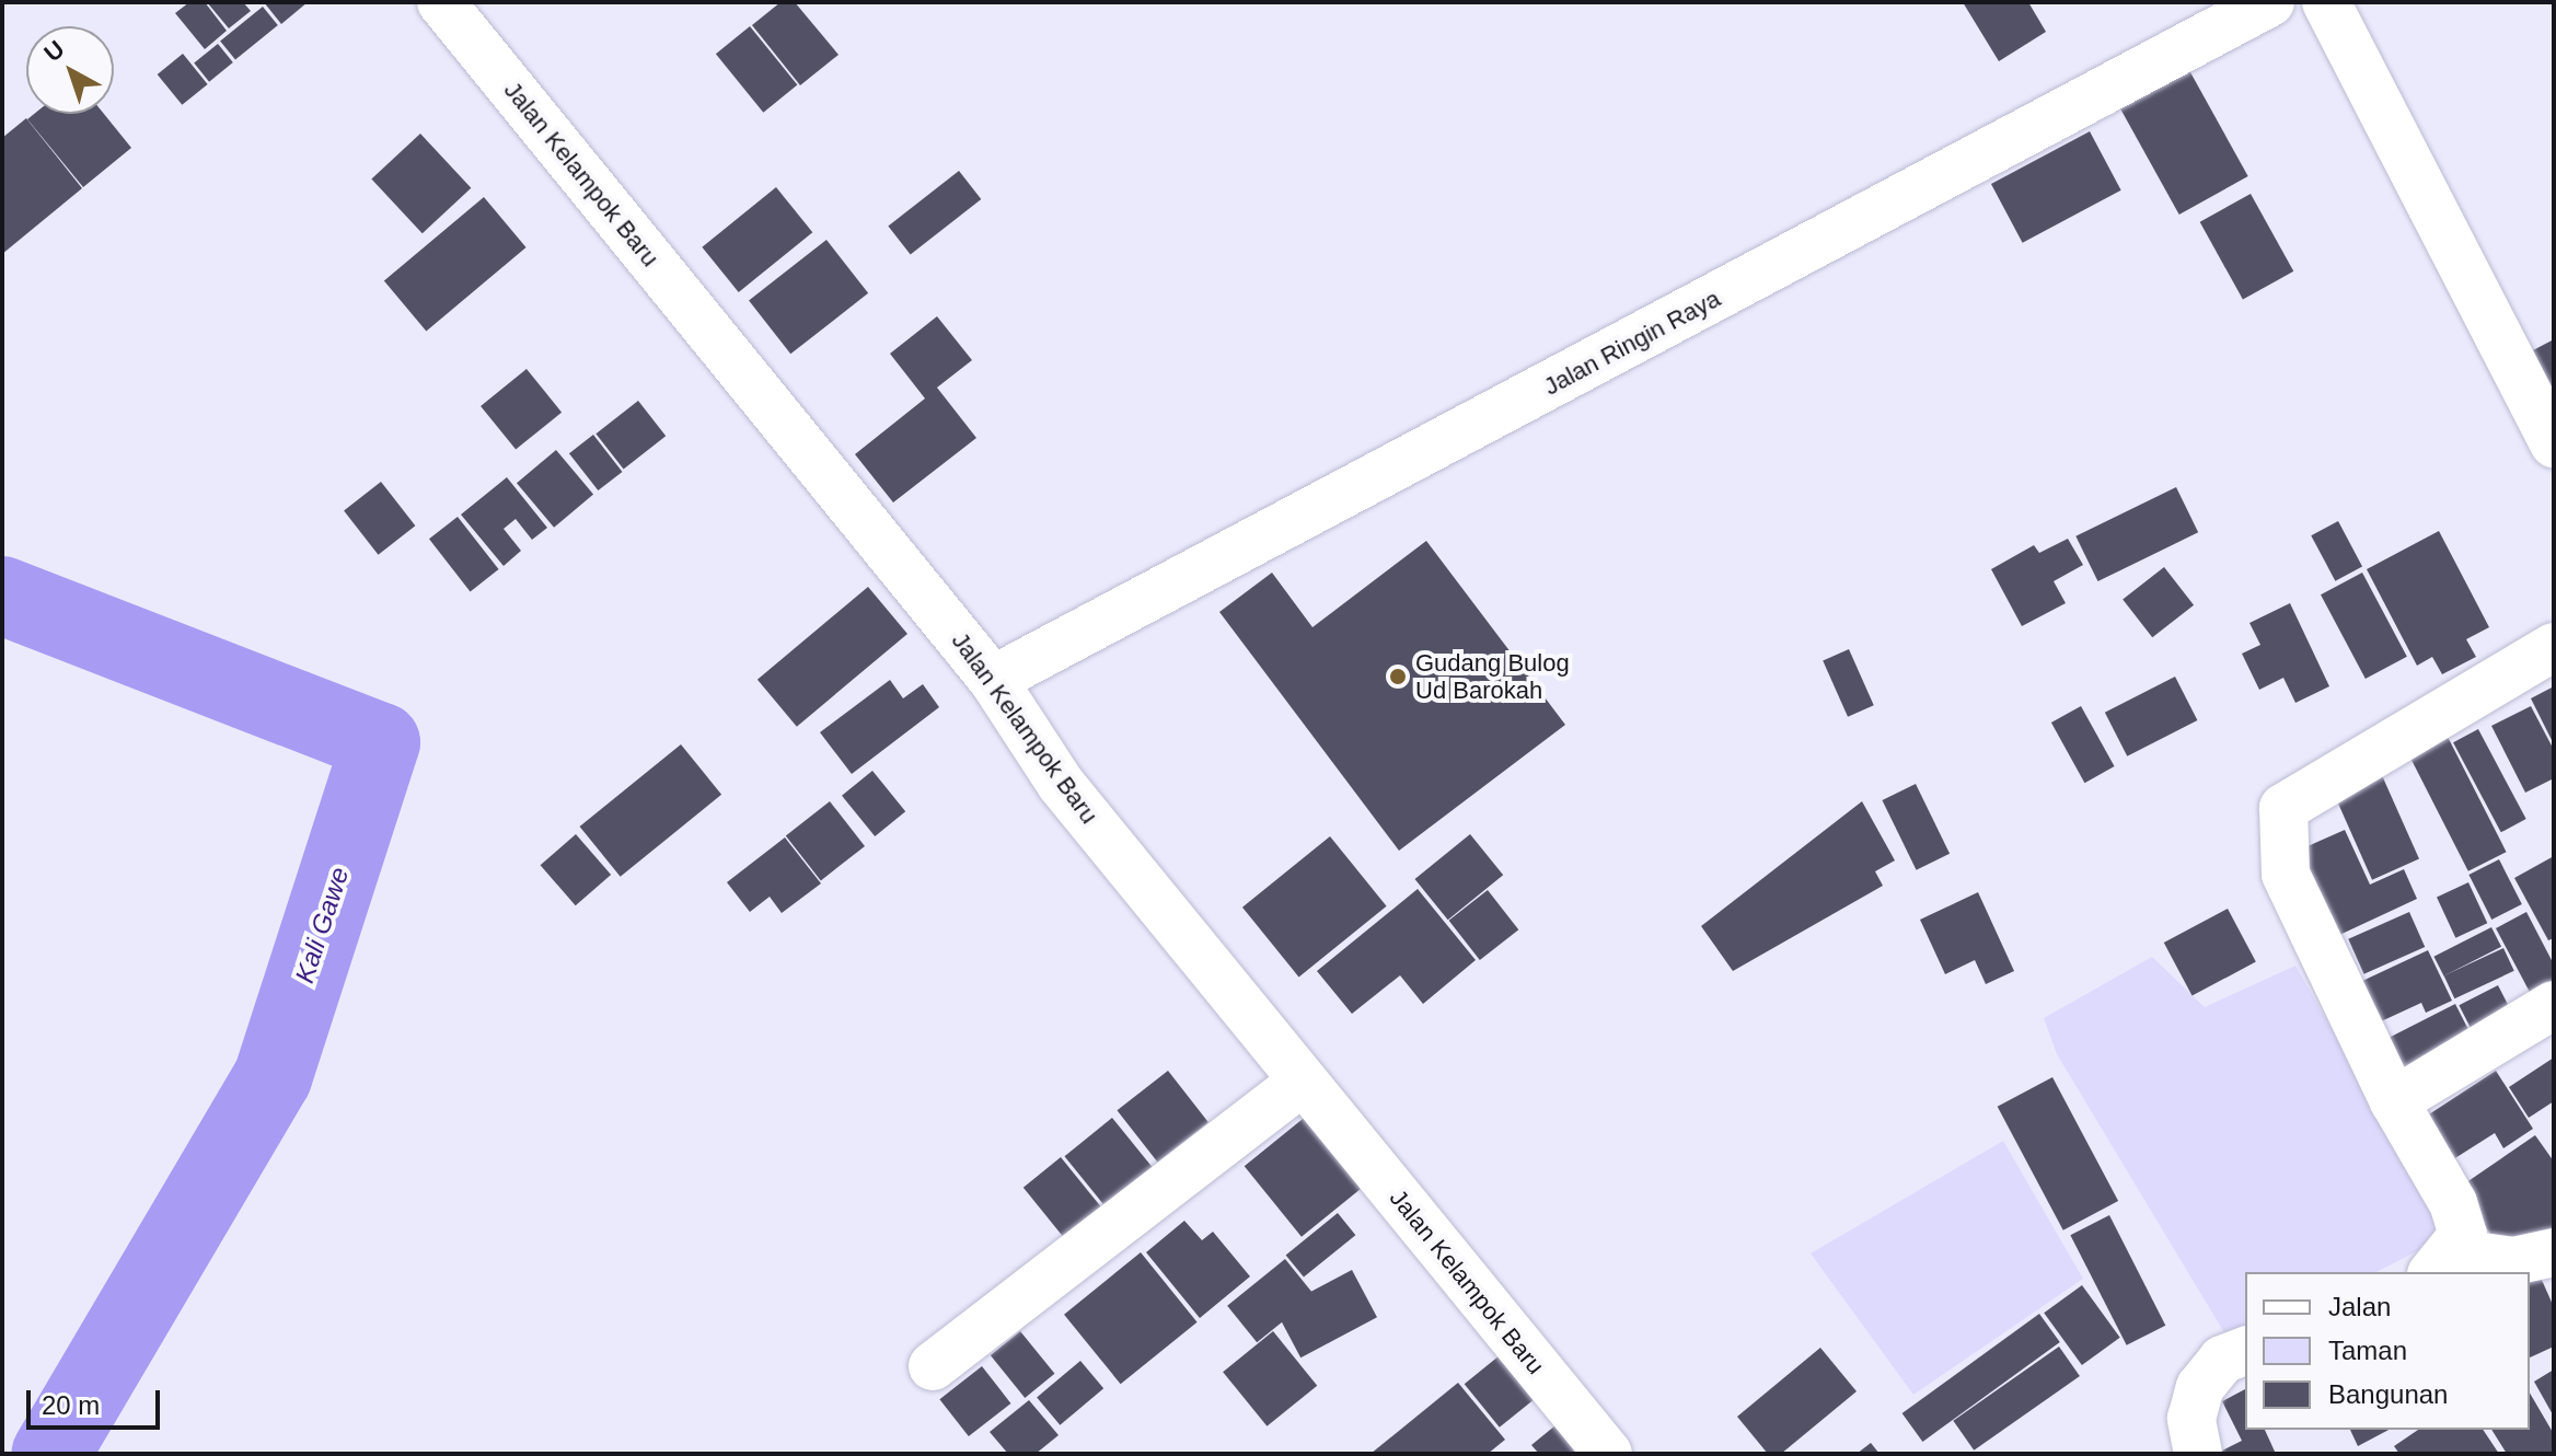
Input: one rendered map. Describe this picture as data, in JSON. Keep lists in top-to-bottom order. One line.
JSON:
{"streets":{"street":["Jalan Kelampok Baru","Jalan Ringin Raya"]},"crossings":[["Jalan Kelampok Baru","Jalan Ringin Raya"]],"water":["Kali Gawe"],"places":["Gudang Bulog Ud Barokah"],"legend":["Jalan","Taman","Bangunan"],"scale_bar":"20 m","north":"top left"}
